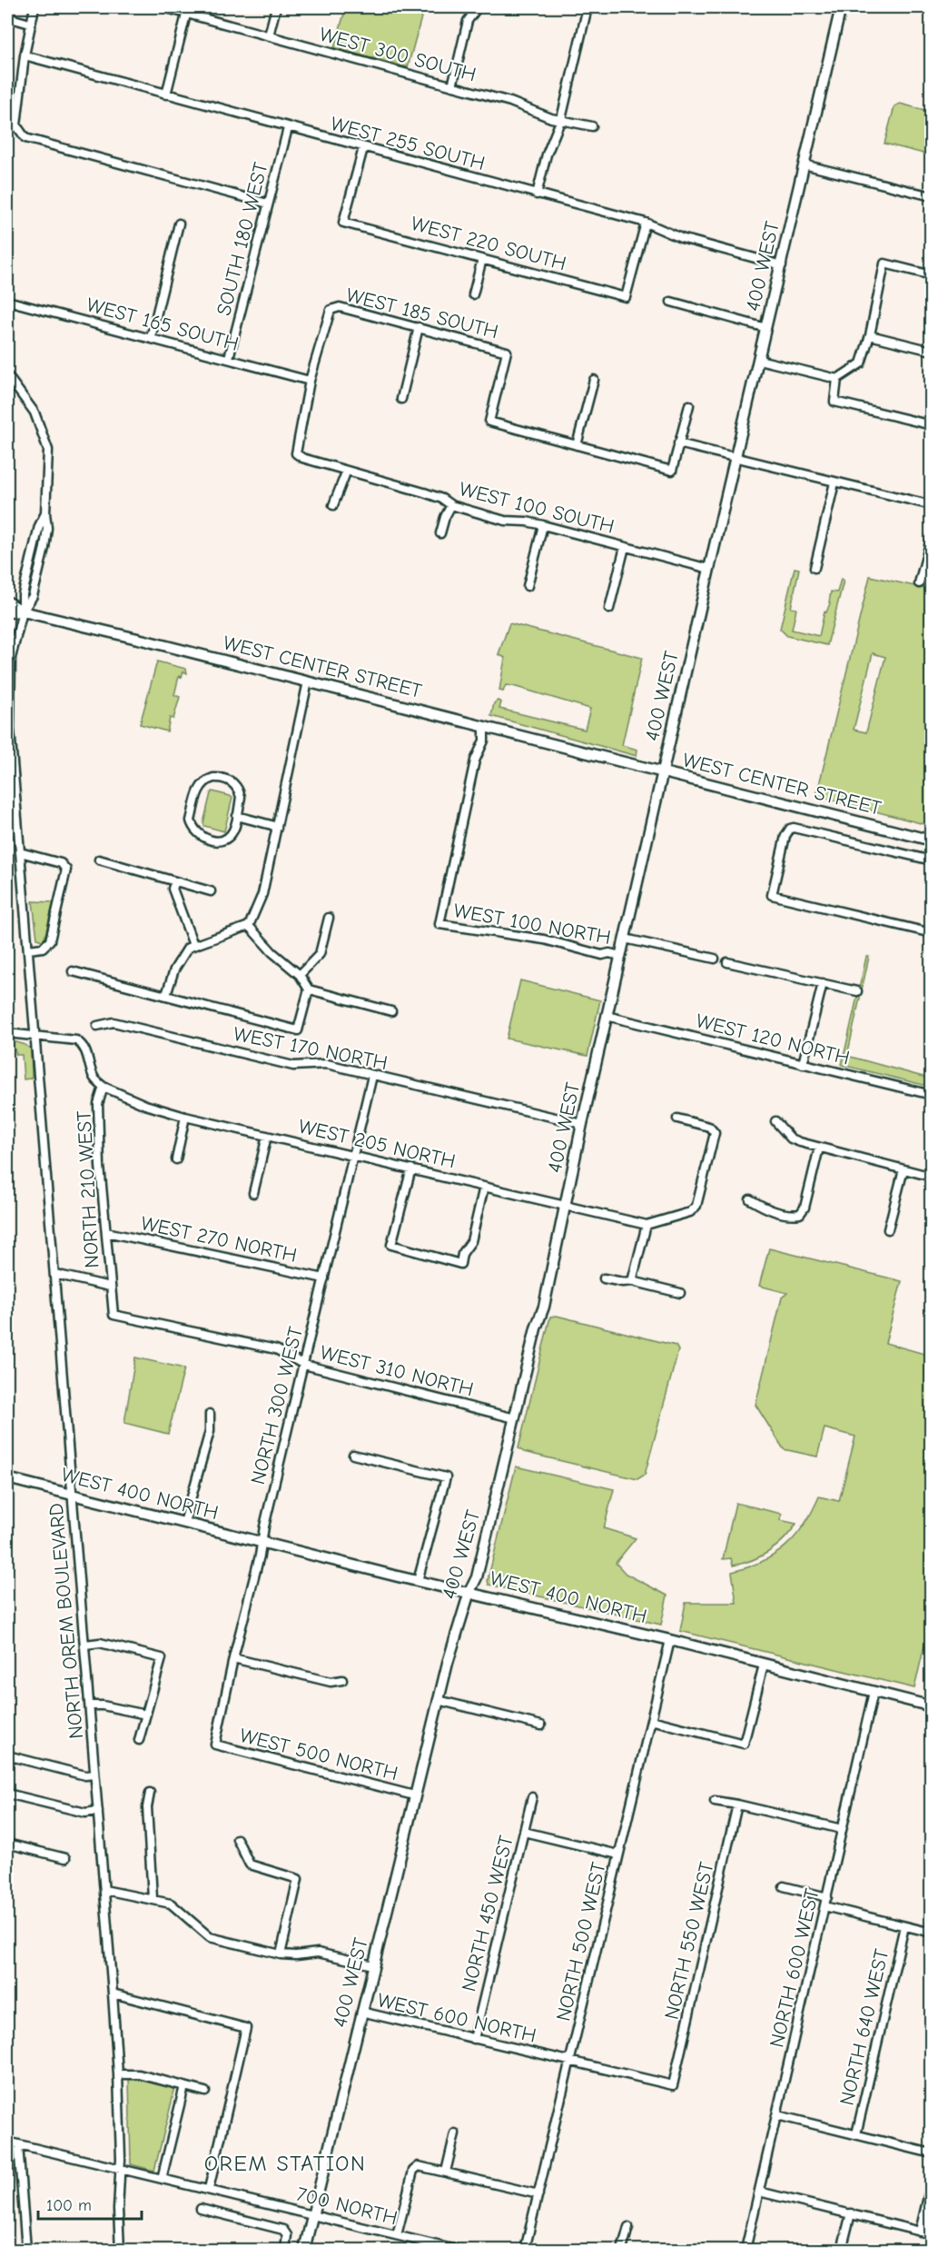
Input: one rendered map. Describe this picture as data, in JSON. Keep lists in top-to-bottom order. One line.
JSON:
{"streets":{"main road":["400 WEST","WEST CENTER STREET","WEST 400 NORTH"],"street":["WEST 300 SOUTH","WEST 255 SOUTH","SOUTH 180 WEST","WEST 220 SOUTH","WEST 185 SOUTH","WEST 165 SOUTH","WEST 100 SOUTH","WEST 100 NORTH","WEST 120 NORTH","WEST 170 NORTH","WEST 205 NORTH","NORTH 210 WEST","WEST 270 NORTH","WEST 310 NORTH","NORTH 300 WEST","NORTH OREM BOULEVARD","WEST 500 NORTH","NORTH 450 WEST","NORTH 550 WEST","NORTH 500 WEST","NORTH 600 WEST","WEST 600 NORTH","NORTH 640 WEST","700 NORTH"]},"crossings":[["WEST 255 SOUTH","SOUTH 180 WEST"],["WEST 255 SOUTH","WEST 220 SOUTH"],["WEST 255 SOUTH","400 WEST"],["SOUTH 180 WEST","WEST 165 SOUTH"],["400 WEST","WEST 100 SOUTH"],["400 WEST","WEST CENTER STREET"],["400 WEST","WEST 100 NORTH"],["400 WEST","WEST 120 NORTH"],["400 WEST","WEST 170 NORTH"],["400 WEST","WEST 205 NORTH"],["400 WEST","WEST 310 NORTH"],["400 WEST","WEST 400 NORTH"],["400 WEST","WEST 500 NORTH"],["400 WEST","WEST 600 NORTH"],["400 WEST","700 NORTH"],["WEST 185 SOUTH","WEST 165 SOUTH"],["WEST 185 SOUTH","WEST 100 SOUTH"],["WEST 165 SOUTH","WEST 100 SOUTH"],["WEST CENTER STREET","WEST 100 NORTH"],["WEST CENTER STREET","NORTH OREM BOULEVARD"],["WEST 170 NORTH","NORTH 300 WEST"],["WEST 205 NORTH","NORTH 210 WEST"],["WEST 205 NORTH","NORTH 300 WEST"],["NORTH 210 WEST","WEST 270 NORTH"],["NORTH 210 WEST","WEST 310 NORTH"],["NORTH 210 WEST","NORTH OREM BOULEVARD"],["WEST 270 NORTH","NORTH 300 WEST"],["WEST 310 NORTH","NORTH 300 WEST"],["NORTH 300 WEST","WEST 400 NORTH"],["NORTH 300 WEST","WEST 500 NORTH"],["WEST 400 NORTH","NORTH OREM BOULEVARD"],["WEST 400 NORTH","NORTH 500 WEST"],["WEST 400 NORTH","NORTH 600 WEST"],["NORTH OREM BOULEVARD","700 NORTH"],["NORTH 450 WEST","WEST 600 NORTH"],["NORTH 550 WEST","WEST 600 NORTH"],["NORTH 500 WEST","WEST 600 NORTH"]],"districts":["OREM STATION"],"scale_bar":"100 m"}
